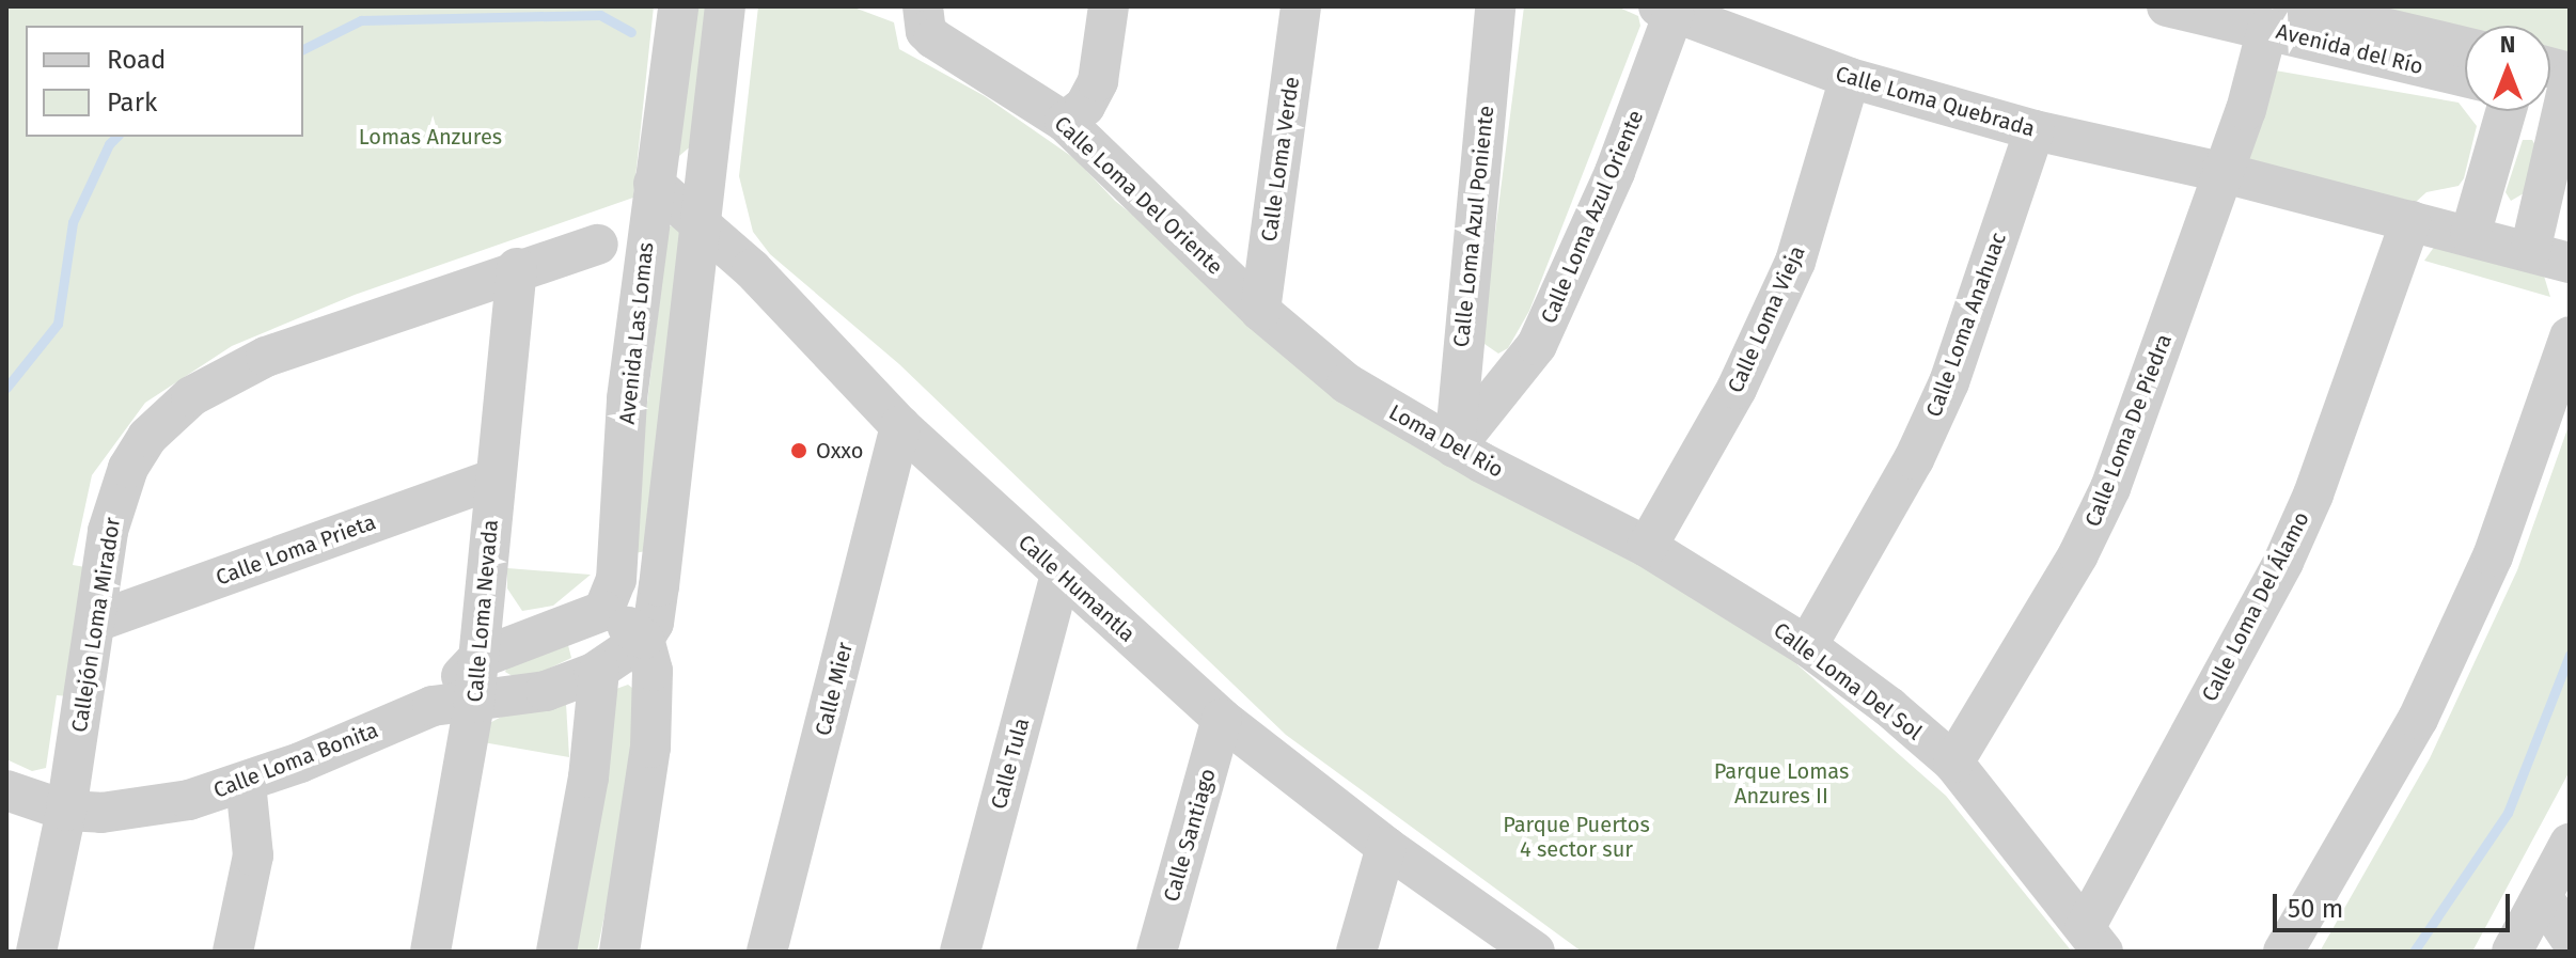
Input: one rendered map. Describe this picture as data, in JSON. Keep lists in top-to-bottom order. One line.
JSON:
{"streets":{"street":["Avenida del Río","Calle Loma Quebrada","Calle Loma Verde","Calle Loma Del Oriente","Calle Loma Azul Oriente","Calle Loma Azul Poniente","Calle Loma Vieja","Calle Loma Anahuac","Avenida Las Lomas","Calle Loma De Piedra","Loma Del Rio","Calle Loma Prieta","Calle Humantla","Calle Loma Del Álamo","Calle Loma Nevada","Callejón Loma Mirador","Calle Loma Del Sol","Calle Mier","Calle Loma Bonita","Calle Tula","Calle Santiago"]},"crossings":[["Avenida del Río","Calle Loma De Piedra"],["Calle Loma Quebrada","Calle Loma Azul Oriente"],["Calle Loma Quebrada","Calle Loma Vieja"],["Calle Loma Quebrada","Calle Loma Anahuac"],["Calle Loma Quebrada","Calle Loma De Piedra"],["Calle Loma Quebrada","Calle Loma Del Álamo"],["Calle Loma Verde","Calle Loma Del Oriente"],["Calle Loma Verde","Loma Del Rio"],["Calle Loma Del Oriente","Loma Del Rio"],["Calle Loma Azul Oriente","Calle Loma Azul Poniente"],["Calle Loma Azul Oriente","Loma Del Rio"],["Calle Loma Azul Poniente","Loma Del Rio"],["Calle Loma Vieja","Loma Del Rio"],["Calle Loma Vieja","Calle Loma Del Sol"],["Calle Loma Anahuac","Calle Loma Del Sol"],["Avenida Las Lomas","Calle Humantla"],["Avenida Las Lomas","Calle Loma Bonita"],["Calle Loma De Piedra","Calle Loma Del Sol"],["Loma Del Rio","Calle Loma Del Sol"],["Calle Loma Prieta","Calle Loma Nevada"],["Calle Loma Prieta","Callejón Loma Mirador"],["Calle Humantla","Calle Mier"],["Calle Humantla","Calle Tula"],["Calle Humantla","Calle Santiago"],["Calle Loma Del Álamo","Calle Loma Del Sol"],["Calle Loma Nevada","Callejón Loma Mirador"],["Calle Loma Nevada","Calle Loma Bonita"],["Callejón Loma Mirador","Calle Loma Bonita"]],"parks":["Lomas Anzures","Parque Lomas Anzures II","Parque Puertos 4 sector sur"],"places":["Oxxo"],"legend":["Road","Park"],"scale_bar":"50 m","north":"top"}
